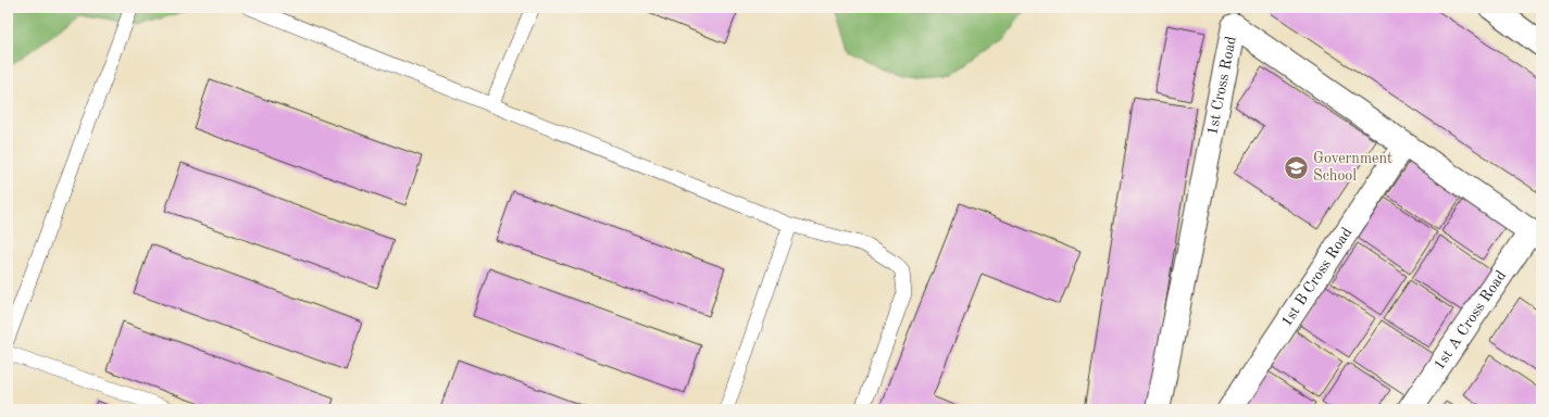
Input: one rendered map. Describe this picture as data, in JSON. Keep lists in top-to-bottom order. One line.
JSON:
{"streets":{"street":["1st Cross Road","1st B Cross Road","1st A Cross Road"]},"crossings":[["1st Cross Road","1st B Cross Road"],["1st Cross Road","1st A Cross Road"]],"places":{"school or university":["Government School"]}}
